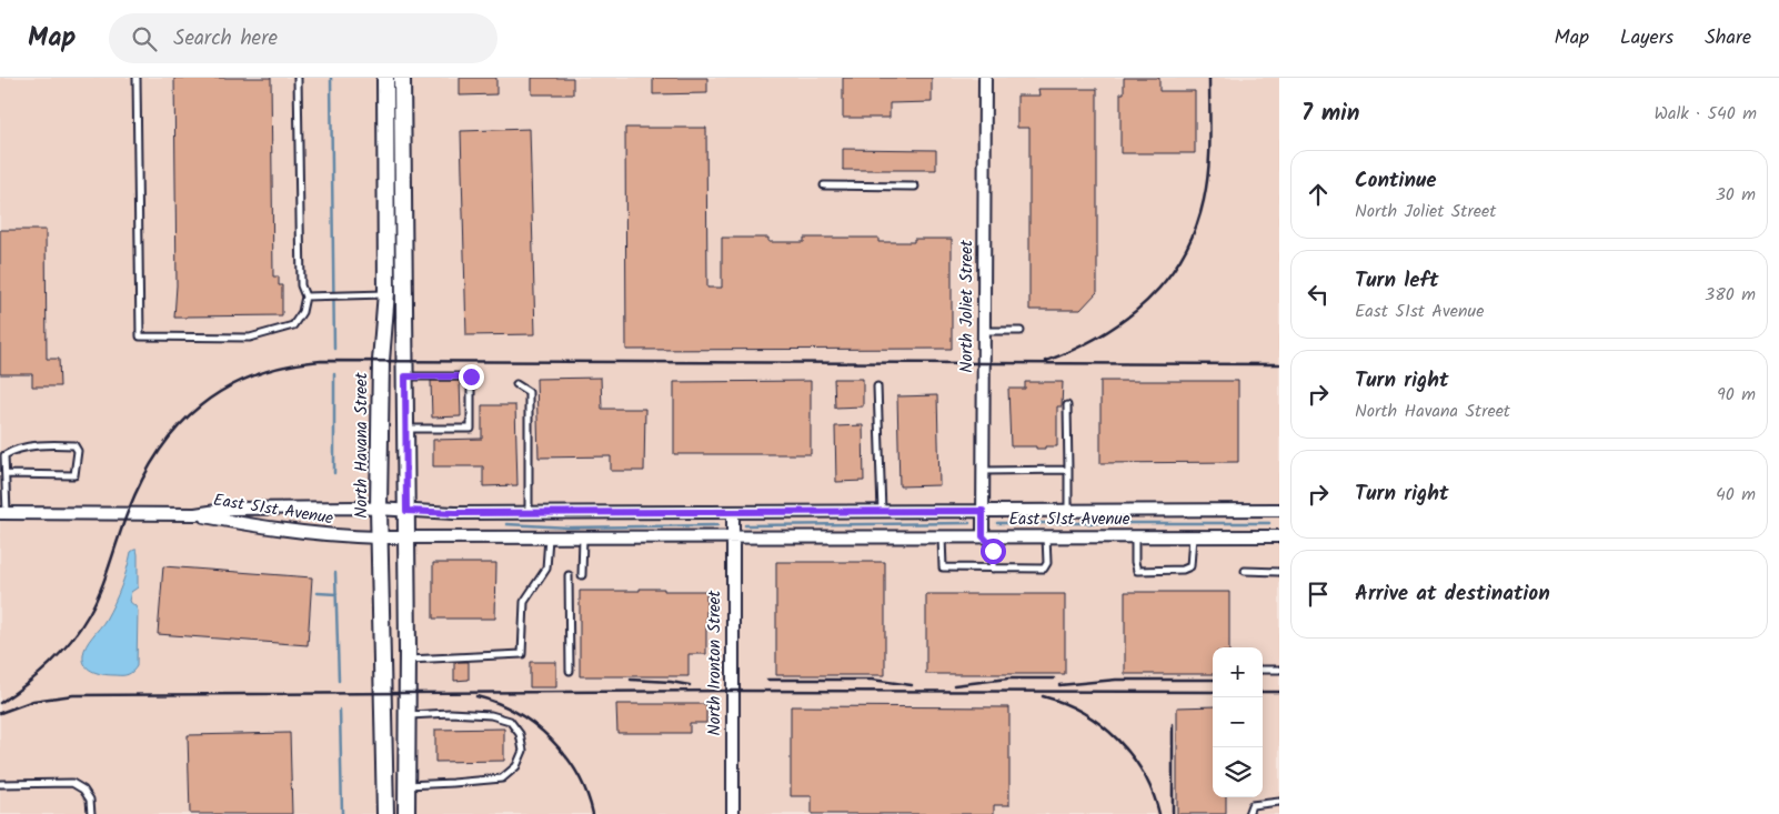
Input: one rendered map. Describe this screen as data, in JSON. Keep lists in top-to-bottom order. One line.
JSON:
{"streets":{"main road":["North Havana Street"],"street":["North Joliet Street","East 51st Avenue","North Ironton Street"]},"crossings":[["North Joliet Street","East 51st Avenue"],["North Havana Street","East 51st Avenue"],["East 51st Avenue","North Ironton Street"]],"page":{"header":"Map","search":"Search here","nav":["Map","Layers","Share"],"heading":["7 min","Walk · 540 m"],"list":[["Continue","North Joliet Street","30 m"],["Turn left","East 51st Avenue","380 m"],["Turn right","North Havana Street","90 m"],["Turn right","40 m"],"Arrive at destination"],"map_buttons":["+","−"]}}
